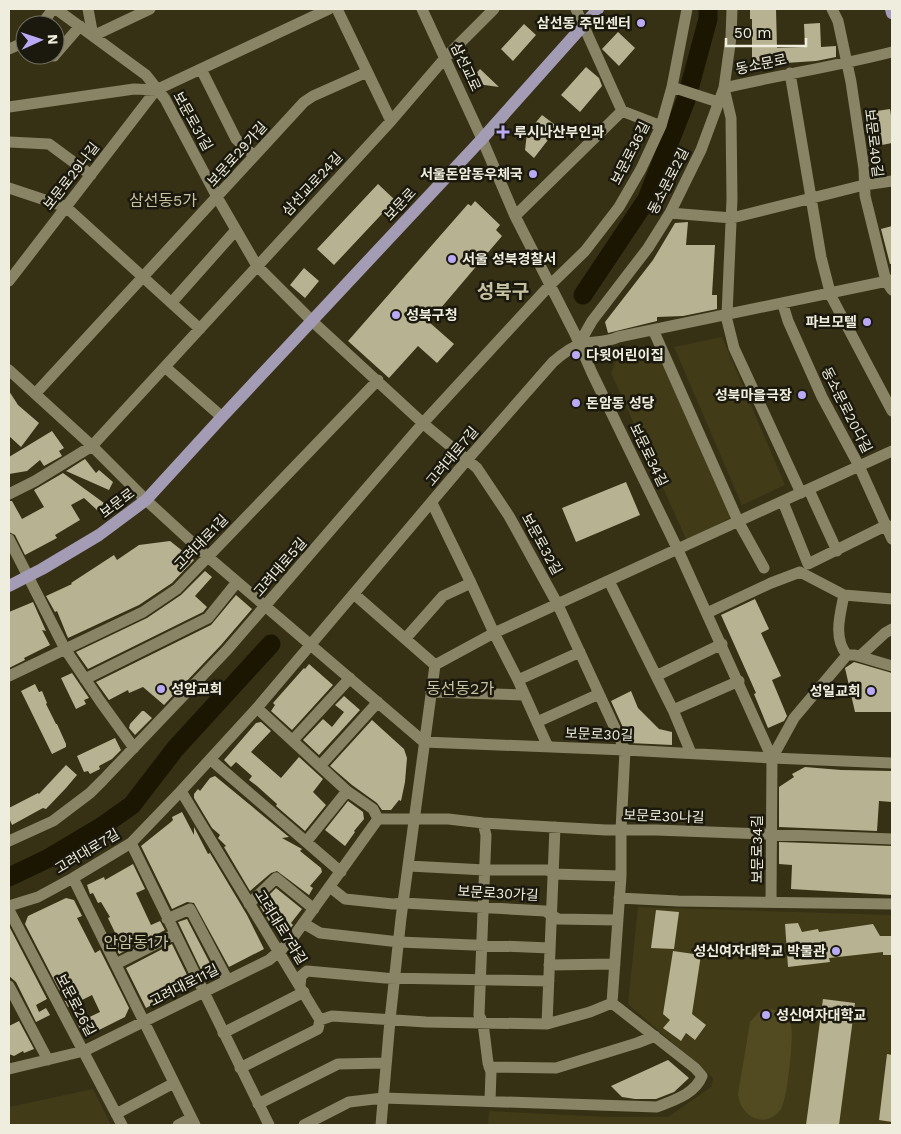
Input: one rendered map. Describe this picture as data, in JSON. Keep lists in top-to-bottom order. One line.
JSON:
{"streets":{"main road":["보문로"],"street":["동소문로","삼선교로","보문로31길","보문로40길","보문로36길","보문로29가길","보문로29나길","동소문로2길","삼선교로24길","동소문로20다길","보문로34길","고려대로7길","고려대로1길","보문로32길","고려대로5길","보문로30길","보문로30나길","보문로30가길","고려대로7라길","고려대로11길","보문로26길"]},"crossings":[["동소문로","보문로40길"],["동소문로","동소문로2길"],["삼선교로","삼선교로24길"],["삼선교로","보문로"],["보문로31길","보문로29가길"],["보문로31길","보문로29나길"],["보문로31길","삼선교로24길"],["보문로31길","보문로"],["보문로36길","보문로34길"],["보문로36길","고려대로5길"],["동소문로2길","보문로34길"],["동소문로2길","고려대로7길"],["보문로34길","고려대로7길"],["보문로34길","보문로32길"],["보문로34길","고려대로5길"],["보문로34길","보문로30길"],["보문로34길","보문로30나길"],["고려대로7길","보문로32길"],["고려대로7길","고려대로7라길"],["보문로32길","고려대로5길"],["보문로32길","보문로30길"],["보문로32길","보문로30나길"],["보문로32길","보문로30가길"],["보문로30가길","고려대로11길"],["고려대로7라길","고려대로11길"],["고려대로11길","보문로26길"]],"districts":["삼선동5가","성북구","동선동2가","안암동1가"],"places":{"other":["삼선동 주민센터","서울돈암동우체국","서울 성북경찰서","성북구청","파브모텔","다윗어린이집","성북마을극장","돈암동 성당","성암교회","성일교회","성신여자대학교 박물관","성신여자대학교"],"health":["루시나산부인과"]},"scale_bar":"50 m","north":"right"}
